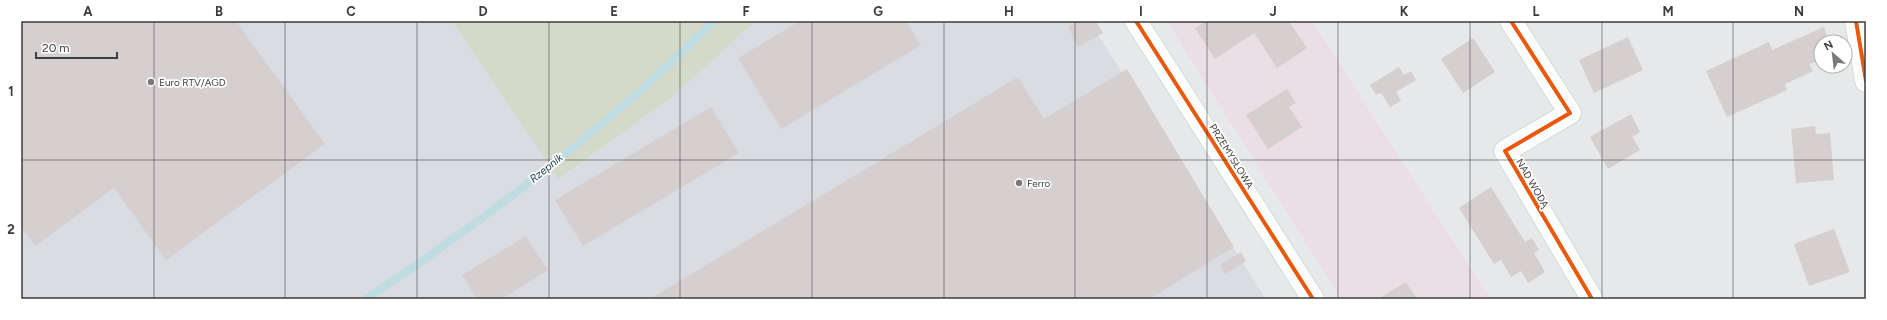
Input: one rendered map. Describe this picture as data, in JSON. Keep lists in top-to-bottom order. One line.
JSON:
{"streets":{"street":["PRZEMYSŁOWA","NAD WODĄ"]},"water":["Rzepnik"],"places":["Euro RTV/AGD","Ferro"],"scale_bar":"20 m","north":"top left","grid":{"columns":["A","B","C","D","E","F","G","H","I","J","K","L","M","N"],"rows":["1","2"]}}
